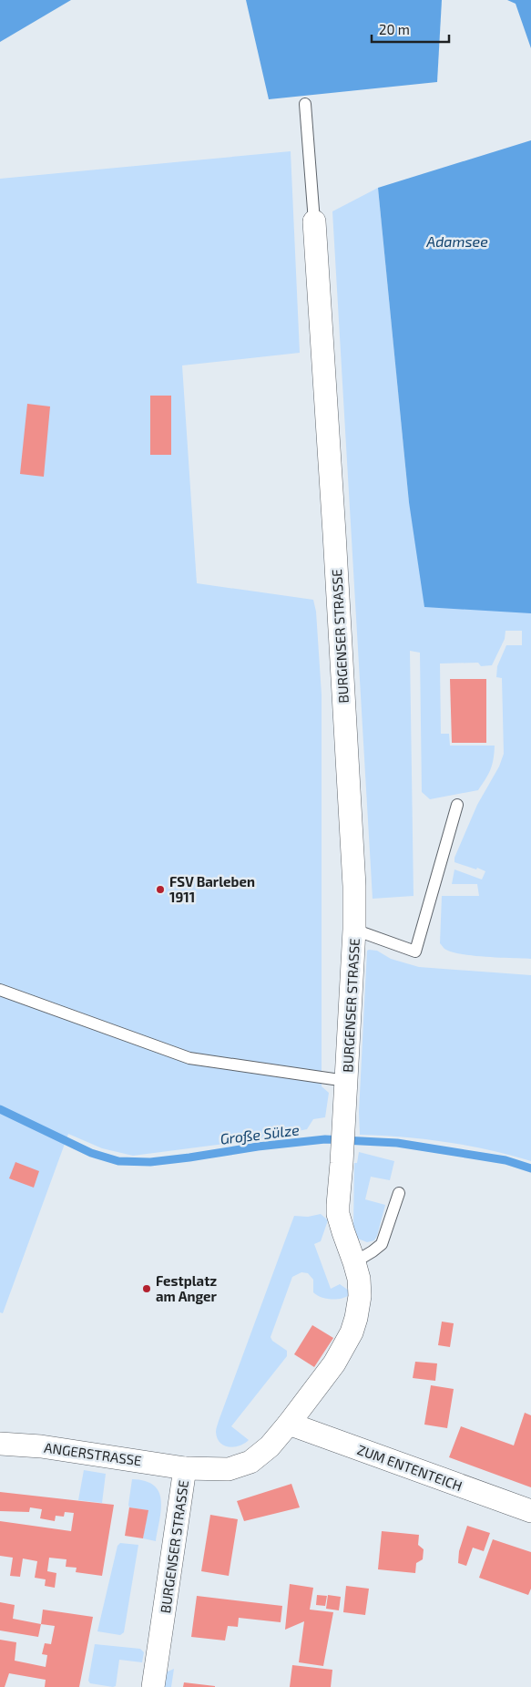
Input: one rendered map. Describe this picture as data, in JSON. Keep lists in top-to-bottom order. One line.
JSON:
{"streets":{"street":["BURGENSER STRASSE","ANGERSTRASSE","ZUM ENTENTEICH"]},"crossings":[["BURGENSER STRASSE","ANGERSTRASSE"],["BURGENSER STRASSE","ZUM ENTENTEICH"]],"water":["Adamsee","Große Sülze"],"places":["FSV Barleben 1911","Festplatz am Anger"],"scale_bar":"20 m"}
